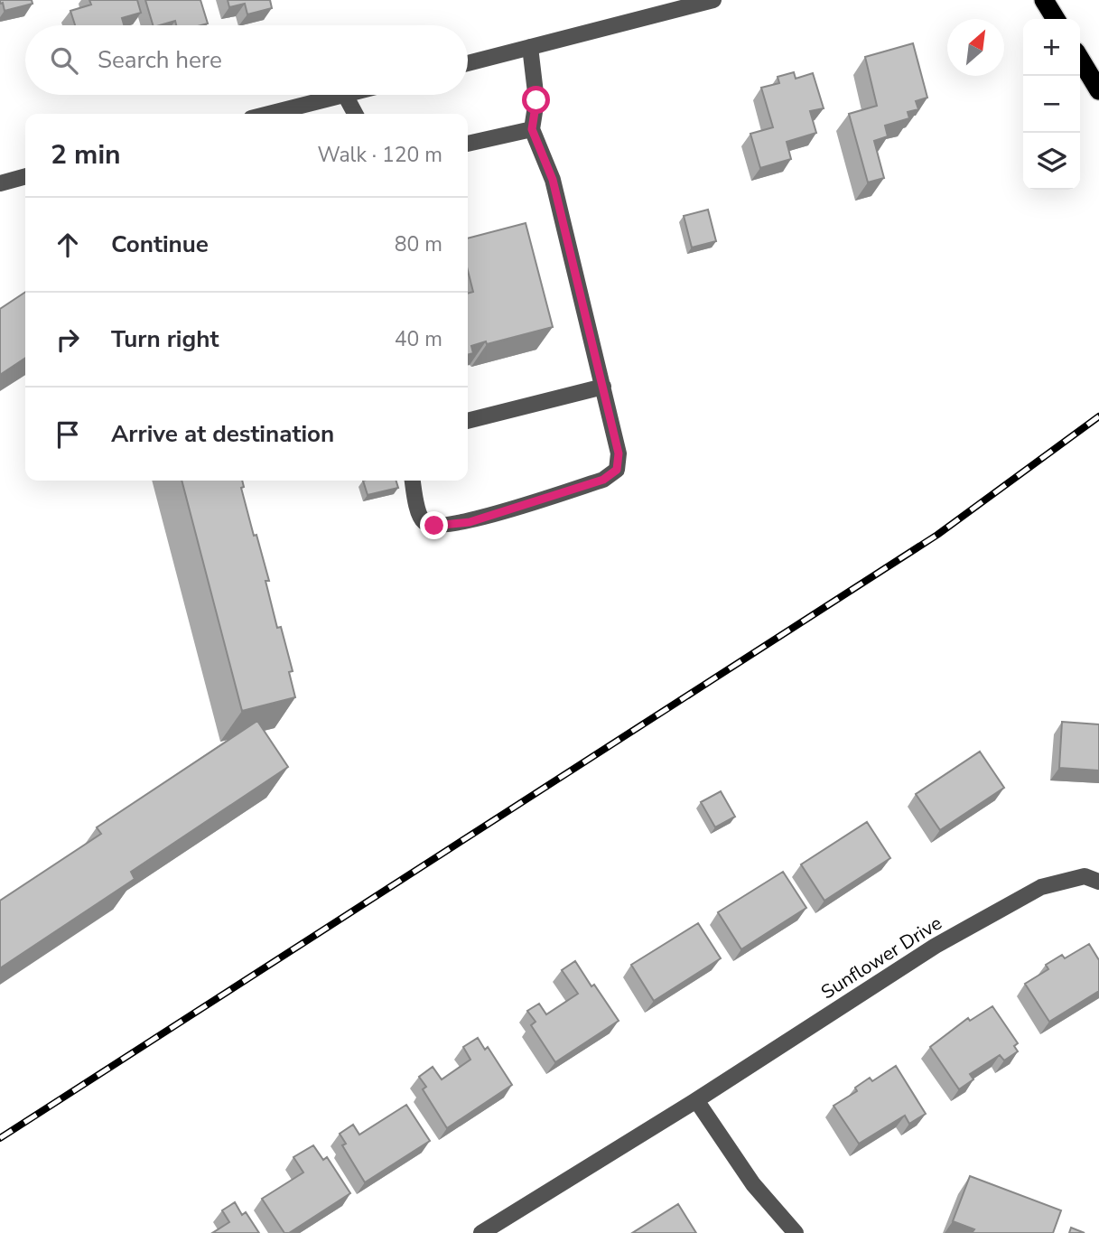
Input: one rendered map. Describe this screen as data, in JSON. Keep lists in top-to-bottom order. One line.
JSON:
{"streets":{"street":["Sunflower Drive"]},"north":"top right","page":{"map_buttons":["+","−"],"search":"Search here","heading":["2 min","Walk · 120 m"],"list":[["Continue","80 m"],["Turn right","40 m"],"Arrive at destination"]}}
